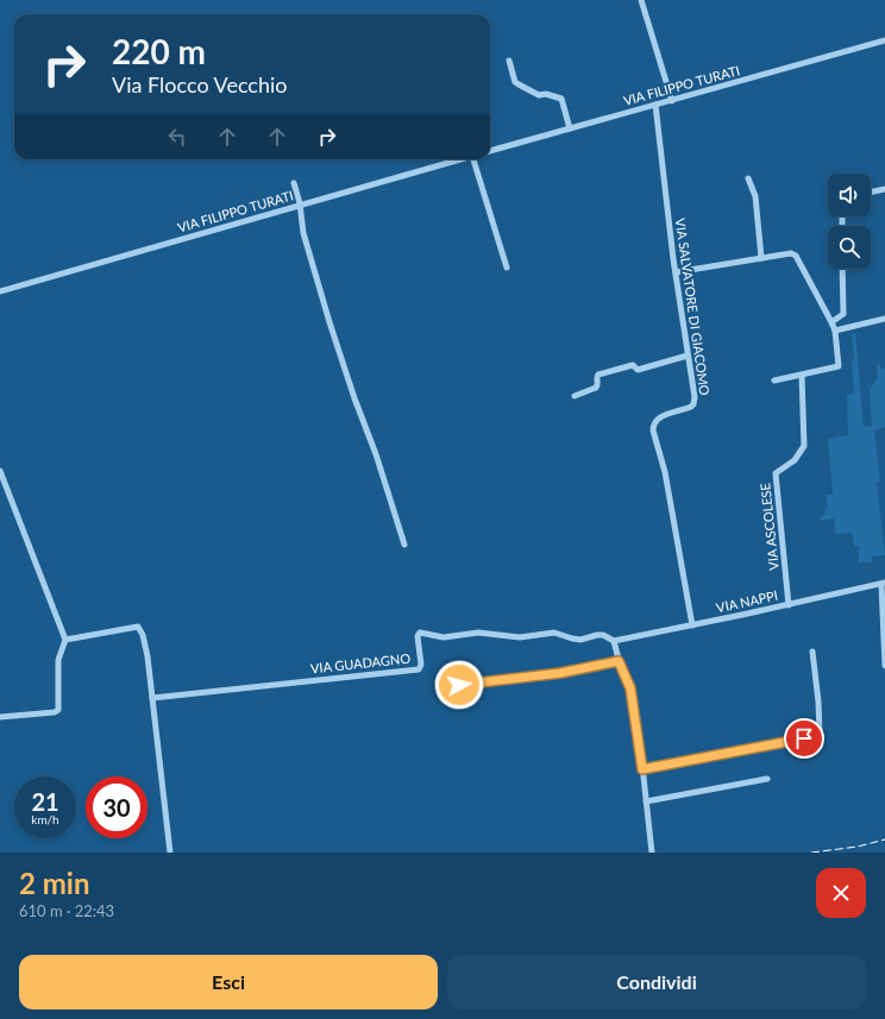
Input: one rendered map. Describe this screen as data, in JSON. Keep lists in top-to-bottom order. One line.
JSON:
{"streets":{"street":["VIA FILIPPO TURATI","VIA SALVATORE DI GIACOMO","VIA ASCOLESE","VIA NAPPI","VIA GUADAGNO"]},"crossings":[["VIA FILIPPO TURATI","VIA SALVATORE DI GIACOMO"],["VIA SALVATORE DI GIACOMO","VIA NAPPI"],["VIA ASCOLESE","VIA NAPPI"],["VIA NAPPI","VIA GUADAGNO"]],"page":{"turn":["220 m","Via Flocco Vecchio"],"speed":"21 km/h","limit":"30","heading":["2 min","610 m · 22:43"],"buttons":["Esci","Condividi"]}}
